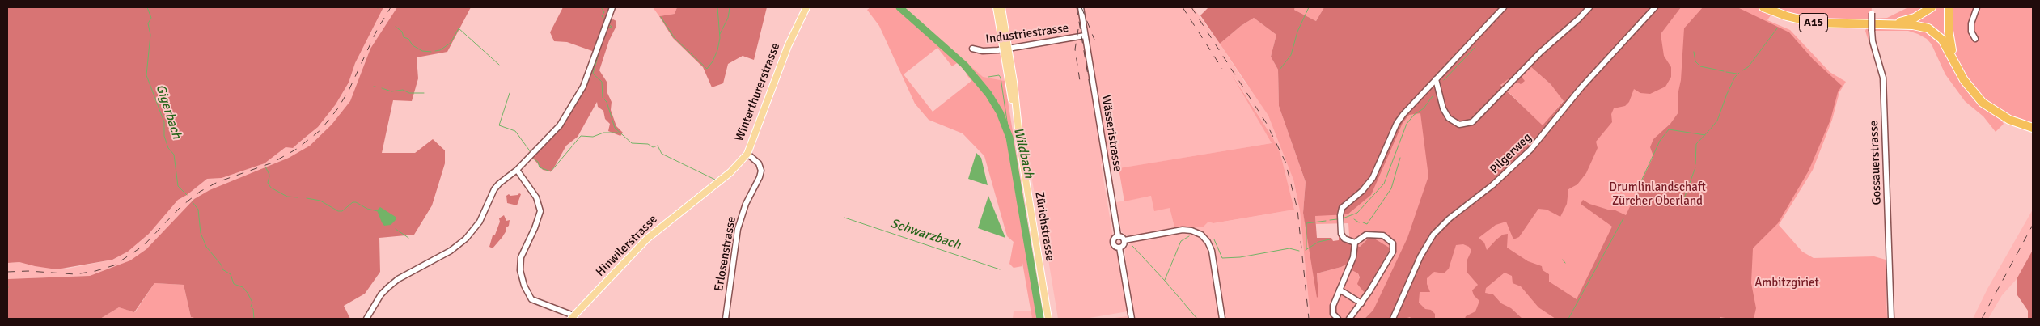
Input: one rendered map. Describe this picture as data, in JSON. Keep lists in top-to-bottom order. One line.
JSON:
{"streets":{"highway":["A15"],"main road":["Winterthurerstrasse","Zürichstrasse","Hinwilerstrasse"],"street":["Industriestrasse","Wässeristrasse","Pilgerweg","Gossauerstrasse","Erlosenstrasse"]},"crossings":[["Industriestrasse","Wässeristrasse"],["Industriestrasse","Zürichstrasse"],["Winterthurerstrasse","Hinwilerstrasse"],["Winterthurerstrasse","Erlosenstrasse"]],"water":["Gigerbach","Wildbach","Schwarzbach"],"parks":["Drumlinlandschaft Zürcher Oberland","Ambitzgiriet"]}
